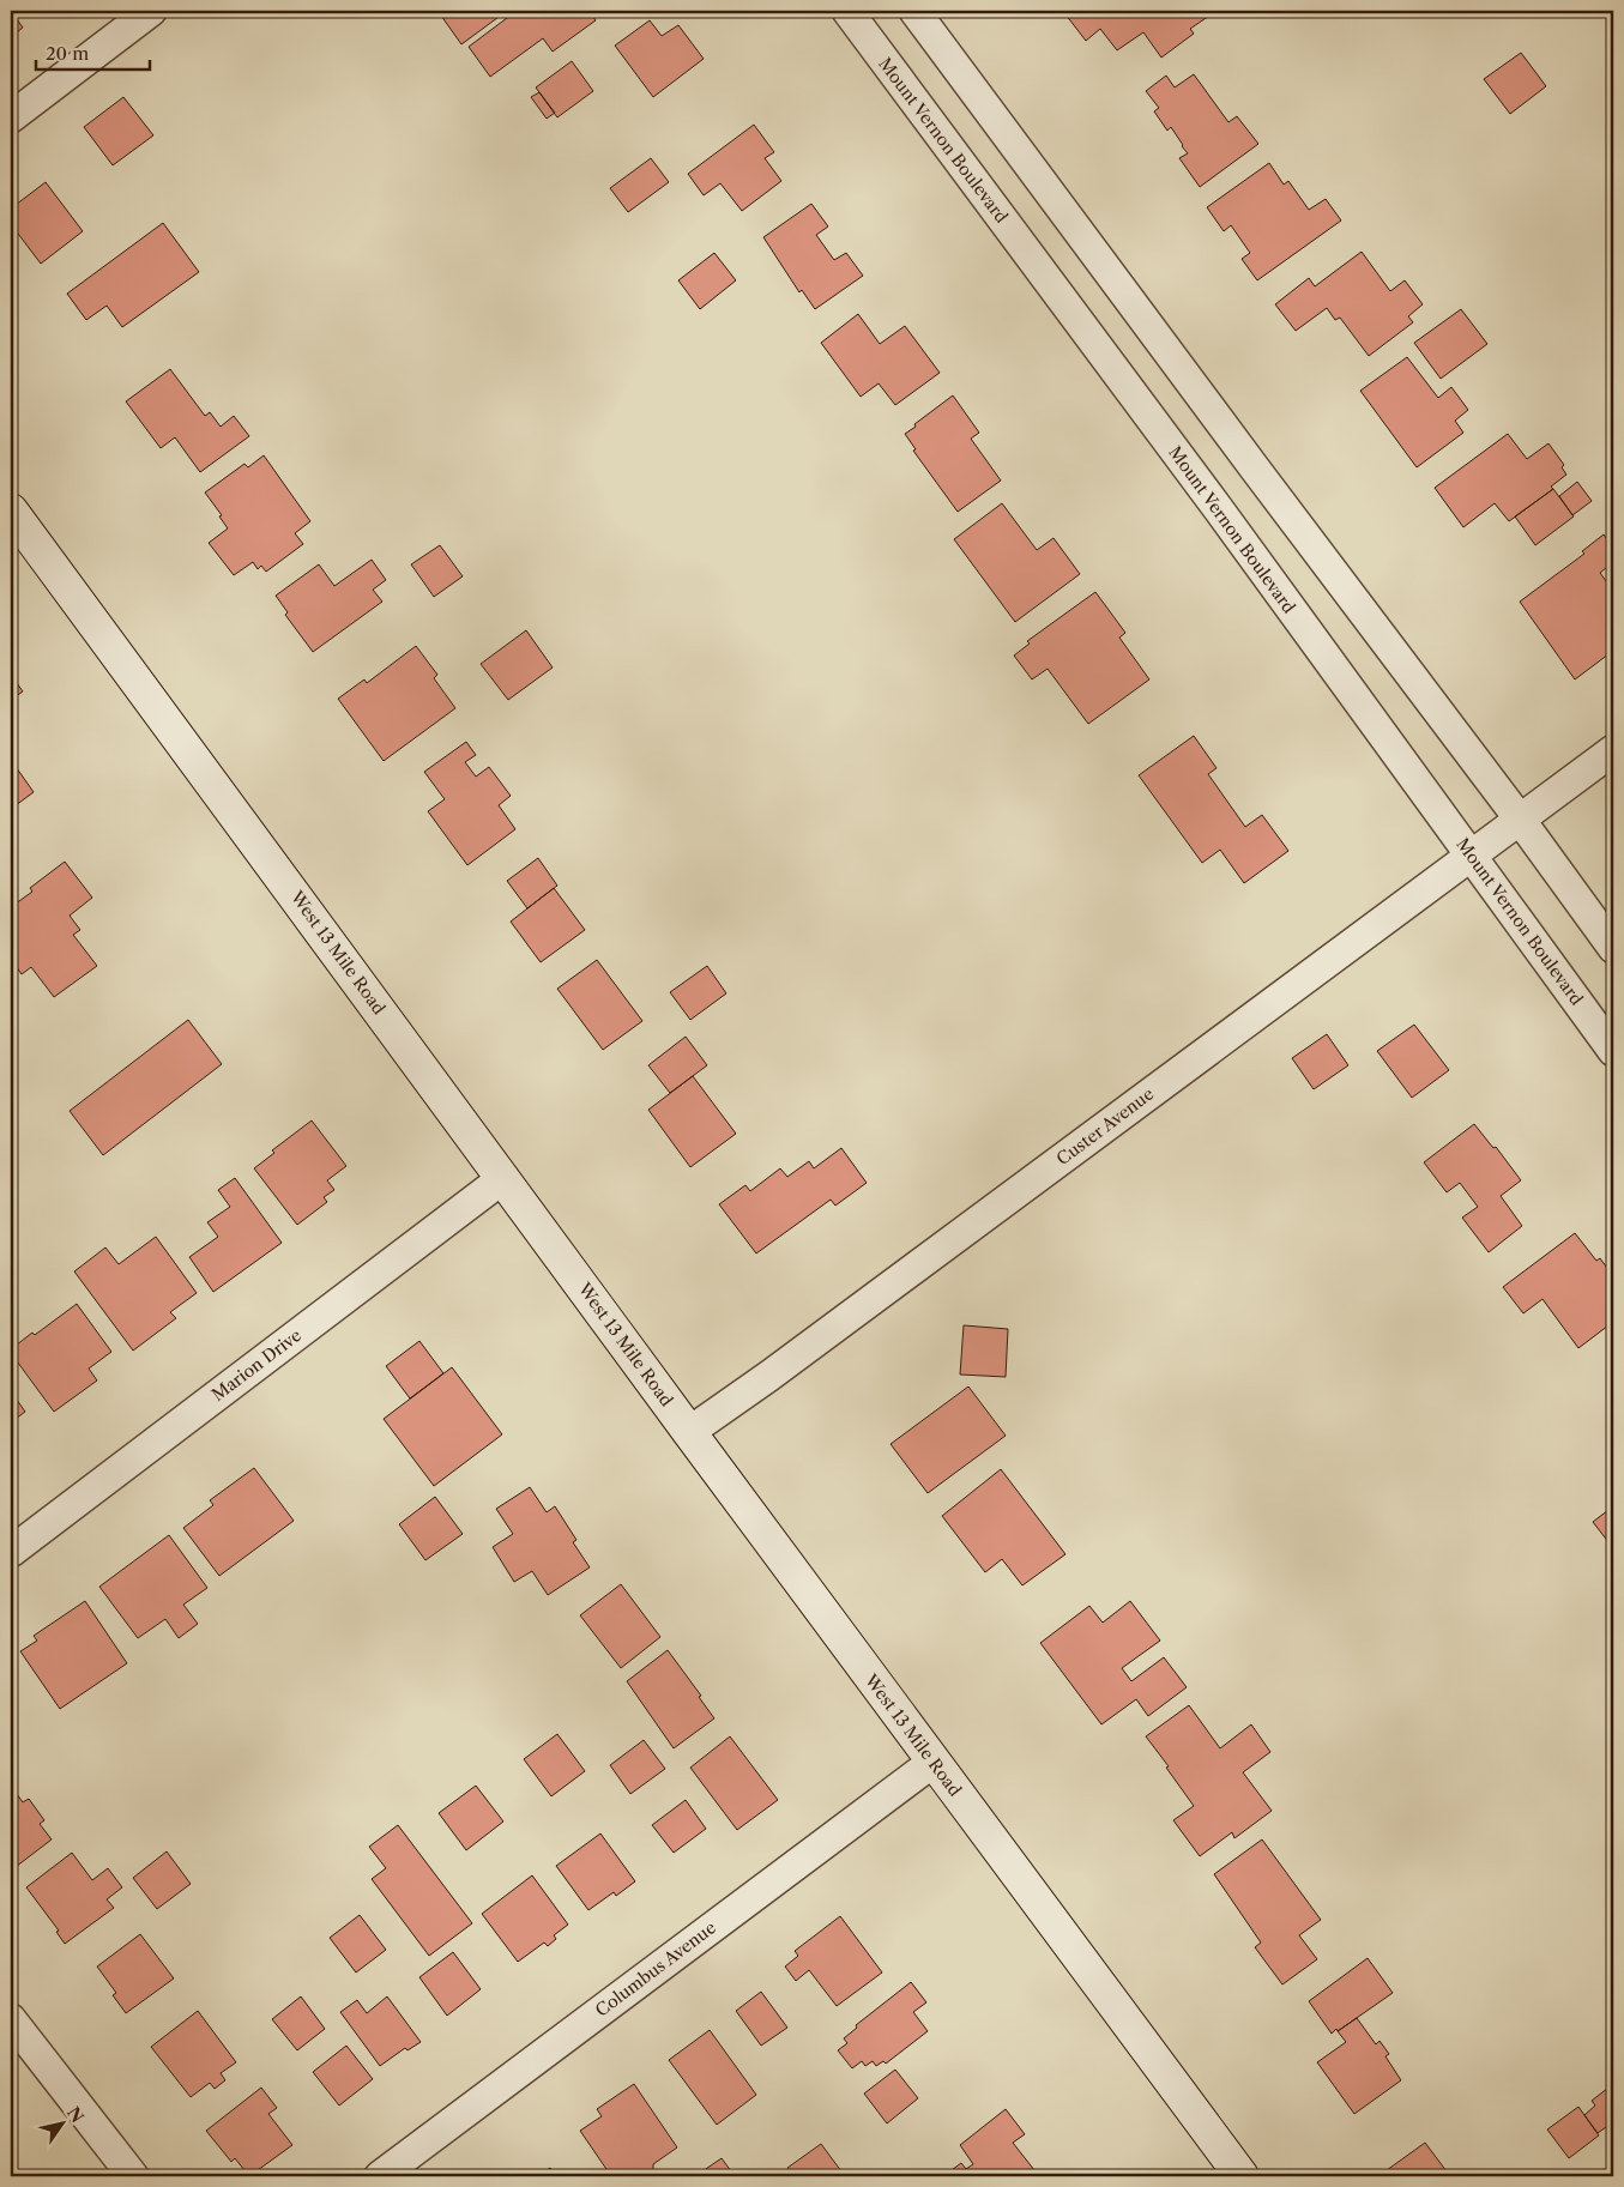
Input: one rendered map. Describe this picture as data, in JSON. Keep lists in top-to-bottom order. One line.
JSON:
{"streets":{"main road":["West 13 Mile Road"],"street":["Mount Vernon Boulevard","Custer Avenue","Marion Drive","Columbus Avenue"]},"crossings":[["Mount Vernon Boulevard","Custer Avenue"],["West 13 Mile Road","Custer Avenue"],["West 13 Mile Road","Marion Drive"],["West 13 Mile Road","Columbus Avenue"]],"scale_bar":"20 m","north":"top right"}
